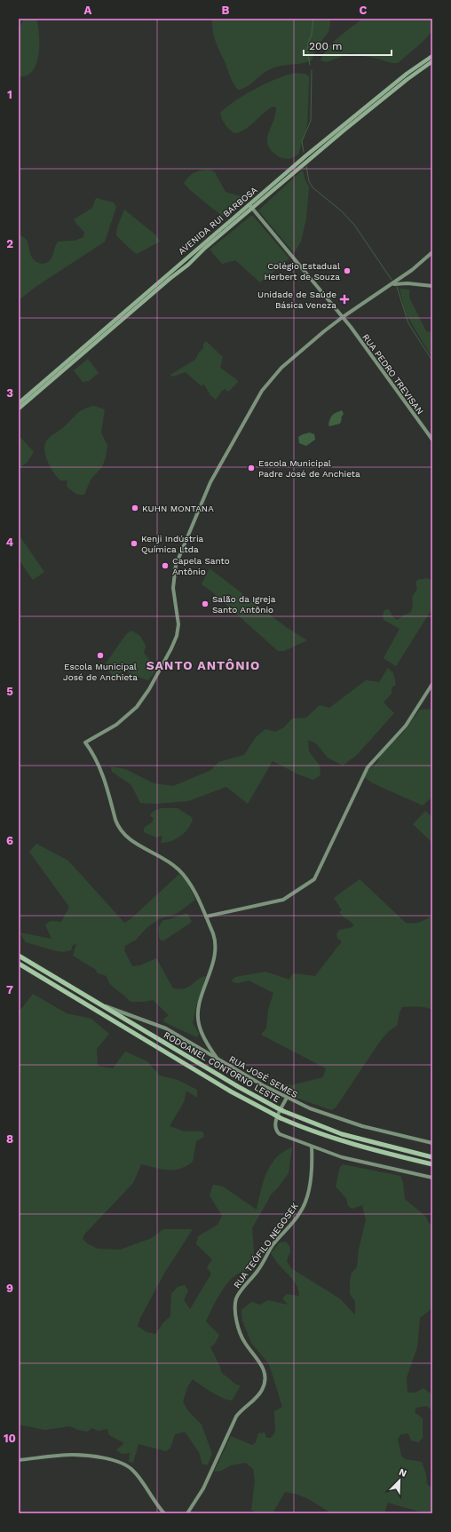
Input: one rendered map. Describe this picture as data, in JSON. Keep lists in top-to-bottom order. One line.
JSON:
{"streets":{"highway":["RODOANEL CONTORNO LESTE"],"main road":["AVENIDA RUI BARBOSA"],"street":["RUA PEDRO TREVISAN","RUA JOSÉ SEMES","RUA TEÓFILO NEGOSEK"]},"crossings":[["AVENIDA RUI BARBOSA","RUA PEDRO TREVISAN"],["RODOANEL CONTORNO LESTE","RUA JOSÉ SEMES"]],"districts":["SANTO ANTÔNIO"],"places":{"other":["Colégio Estadual Herbert de Souza","Escola Municipal Padre José de Anchieta","KUHN MONTANA","Kenji Indústria Química Ltda","Capela Santo Antônio","Salão da Igreja Santo Antônio","Escola Municipal José de Anchieta"],"health":["Unidade de Saúde Básica Veneza"]},"scale_bar":"200 m","north":"top right","grid":{"columns":["A","B","C"],"rows":["1","2","3","4","5","6","7","8","9","10"]}}
